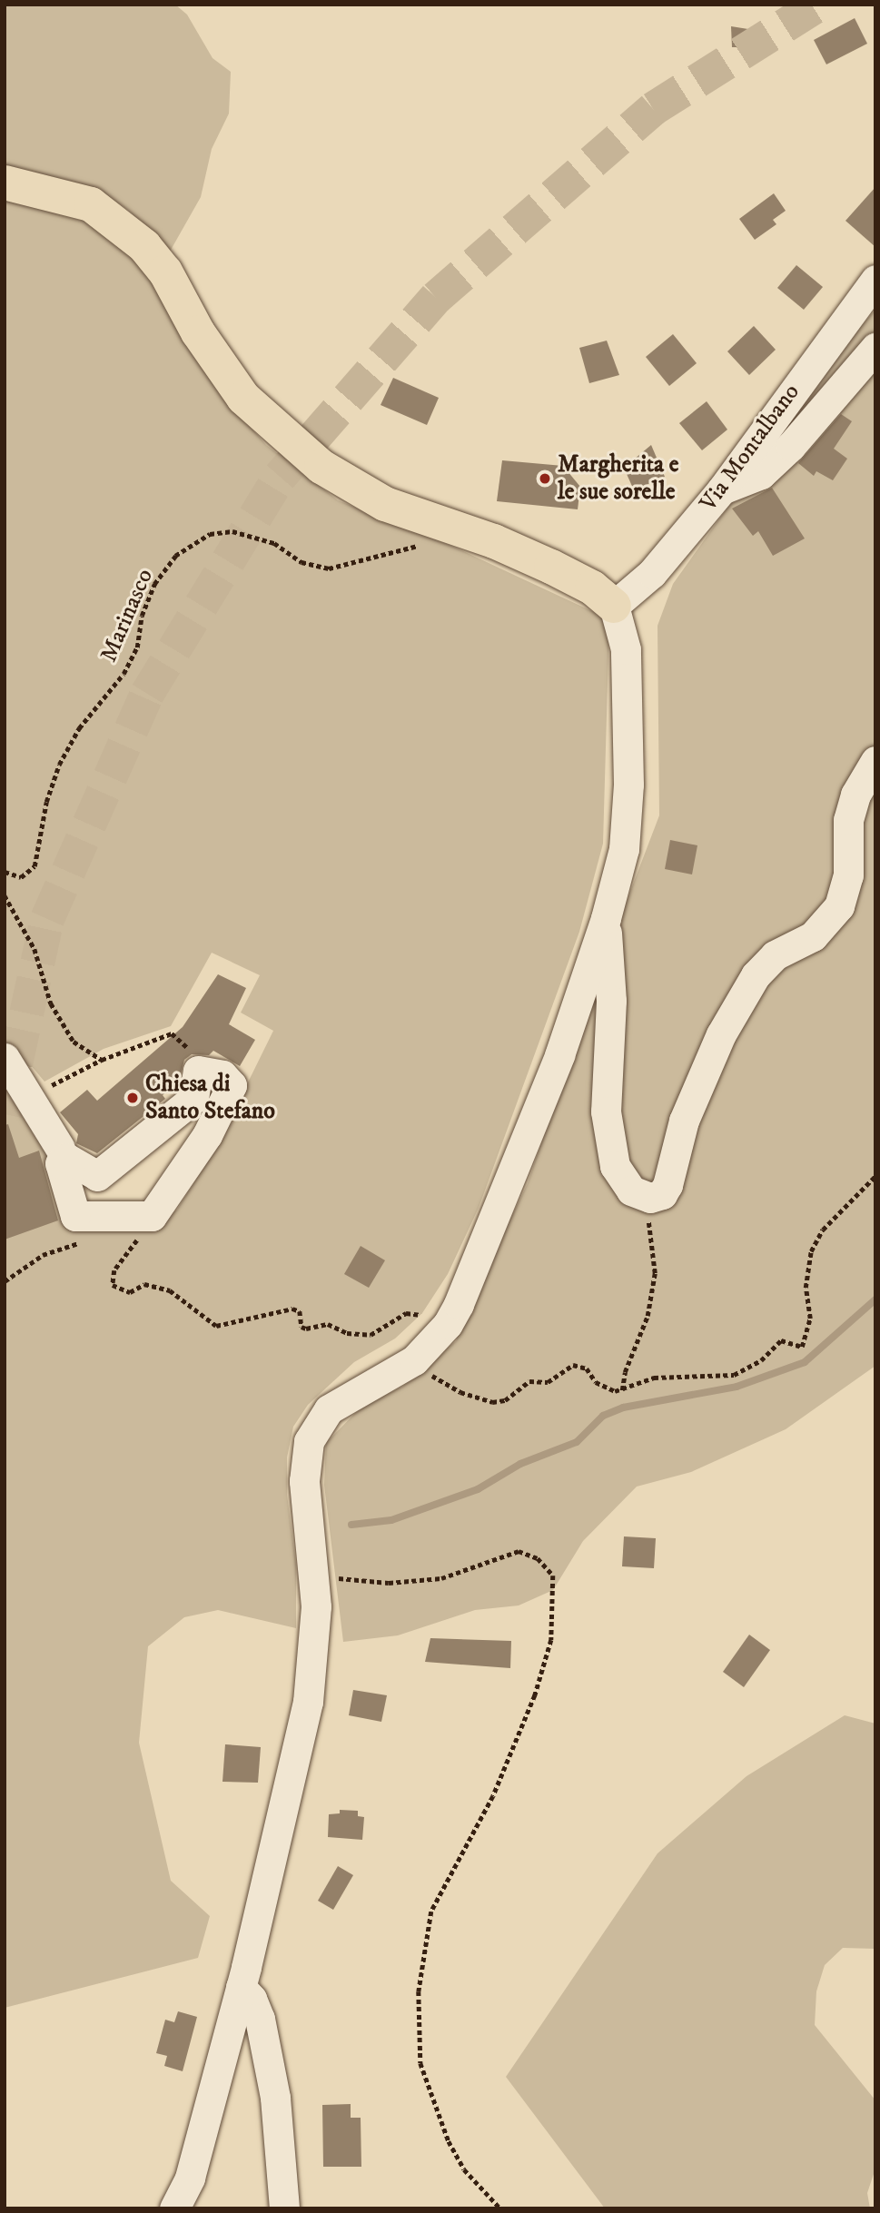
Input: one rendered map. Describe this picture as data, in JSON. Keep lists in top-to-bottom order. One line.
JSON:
{"streets":{"street":["Via Montalbano"],"path":["Marinasco"]},"places":["Margherita e le sue sorelle","Chiesa di Santo Stefano"]}
